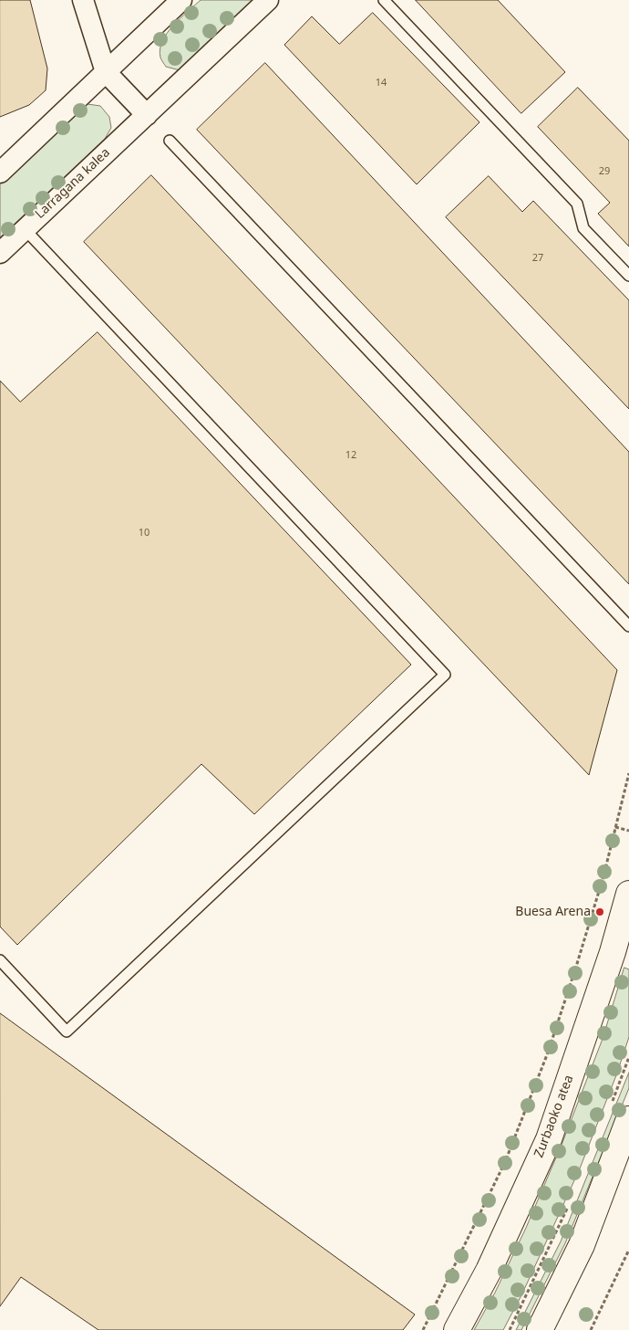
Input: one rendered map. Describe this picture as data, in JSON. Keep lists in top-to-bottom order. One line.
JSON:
{"streets":{"street":["Larragana kalea","Zurbaoko atea"]},"places":["Buesa Arena"],"house_numbers":["14","29","27","12","10"]}
